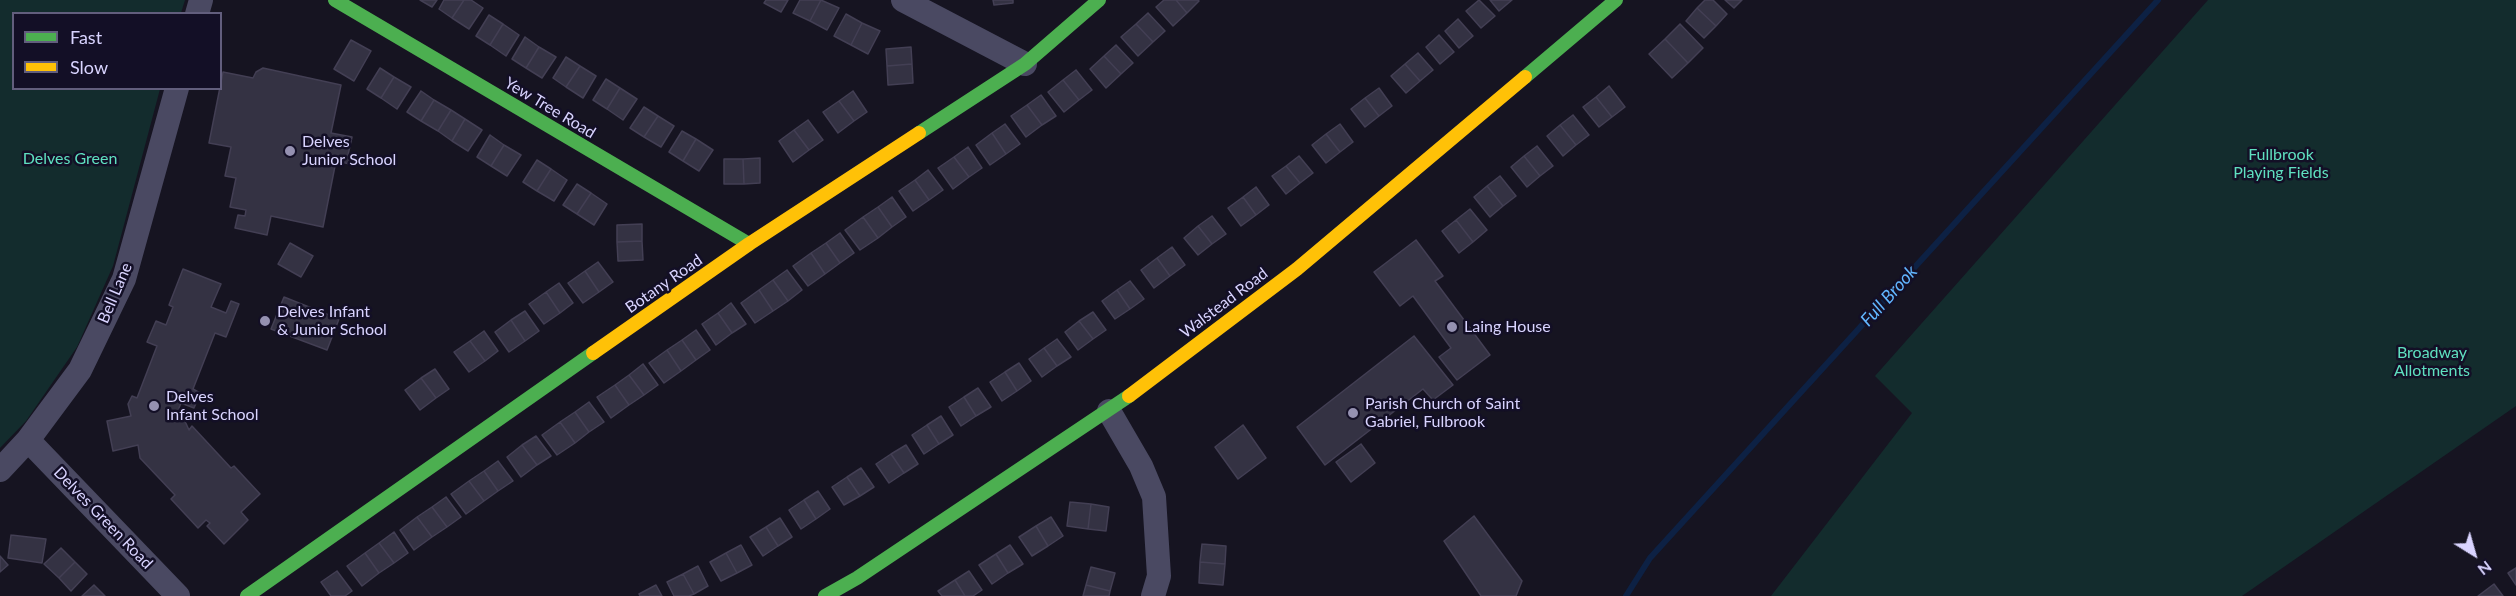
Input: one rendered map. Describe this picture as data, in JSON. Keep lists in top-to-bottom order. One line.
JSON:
{"streets":{"street":["Yew Tree Road","Botany Road","Bell Lane","Walstead Road","Delves Green Road"]},"crossings":[["Yew Tree Road","Botany Road"],["Bell Lane","Delves Green Road"]],"water":["Full Brook"],"parks":["Fullbrook Playing Fields","Delves Green","Broadway Allotments"],"places":["Delves Junior School","Delves Infant & Junior School","Laing House","Delves Infant School","Parish Church of Saint Gabriel, Fulbrook"],"legend":["Fast","Slow"],"north":"bottom right"}
